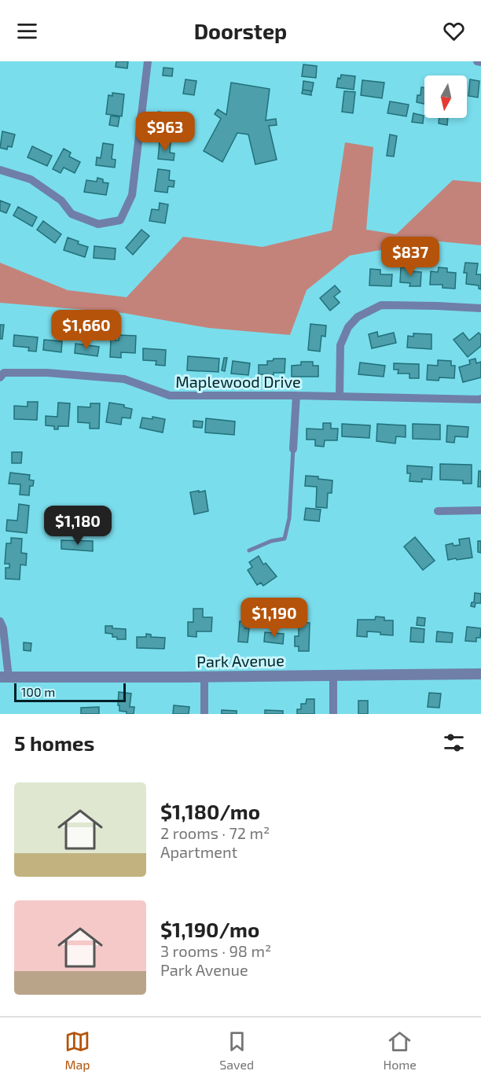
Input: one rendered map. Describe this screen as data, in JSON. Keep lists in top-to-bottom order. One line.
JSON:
{"streets":{"street":["Maplewood Drive","Park Avenue"]},"scale_bar":"100 m","north":"bottom","page":{"header":"Doorstep","price":["$963","$837","$1,660","$1,180","$1,190"],"scale":"100 m","heading":"5 homes","list":[{"name":"$1,180/mo","note":"2 rooms · 72 m² · Apartment"},{"name":"$1,190/mo","note":"3 rooms · 98 m² · Park Avenue"}],"tabs":["Map","Saved","Home"]}}
